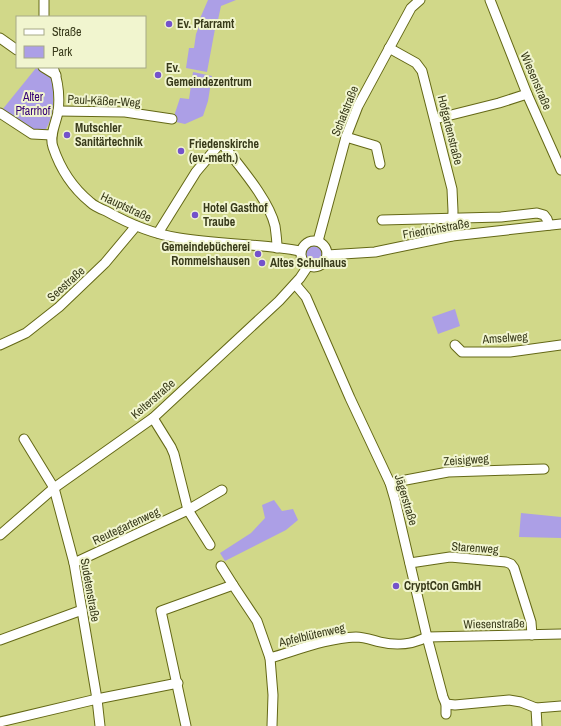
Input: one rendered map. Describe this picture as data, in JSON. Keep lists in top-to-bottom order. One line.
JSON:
{"streets":{"street":["Wiesenstraße","Paul-Käßer-Weg","Schafstraße","Hofgartenstraße","Hauptstraße","Friedrichstraße","Seestraße","Amselweg","Kelterstraße","Zeisigweg","Jägerstraße","Reutegartenweg","Starenweg","Sudetenstraße","Apfelblütenweg"]},"crossings":[["Wiesenstraße","Jägerstraße"],["Wiesenstraße","Starenweg"],["Wiesenstraße","Apfelblütenweg"],["Paul-Käßer-Weg","Hauptstraße"],["Schafstraße","Hofgartenstraße"],["Schafstraße","Hauptstraße"],["Schafstraße","Friedrichstraße"],["Schafstraße","Kelterstraße"],["Hofgartenstraße","Friedrichstraße"],["Hauptstraße","Friedrichstraße"],["Hauptstraße","Seestraße"],["Hauptstraße","Kelterstraße"],["Friedrichstraße","Kelterstraße"],["Kelterstraße","Jägerstraße"],["Kelterstraße","Sudetenstraße"],["Zeisigweg","Jägerstraße"],["Jägerstraße","Starenweg"],["Jägerstraße","Apfelblütenweg"],["Reutegartenweg","Sudetenstraße"]],"parks":["Alter Pfarrhof"],"places":["Ev. Pfarramt","Ev. Gemeindezentrum","Mutschler Sanitärtechnik","Friedenskirche (ev.-meth.)","Hotel Gasthof Traube","Gemeindebücherei Rommelshausen","Altes Schulhaus","CryptCon GmbH"],"legend":["Straße","Park"]}
